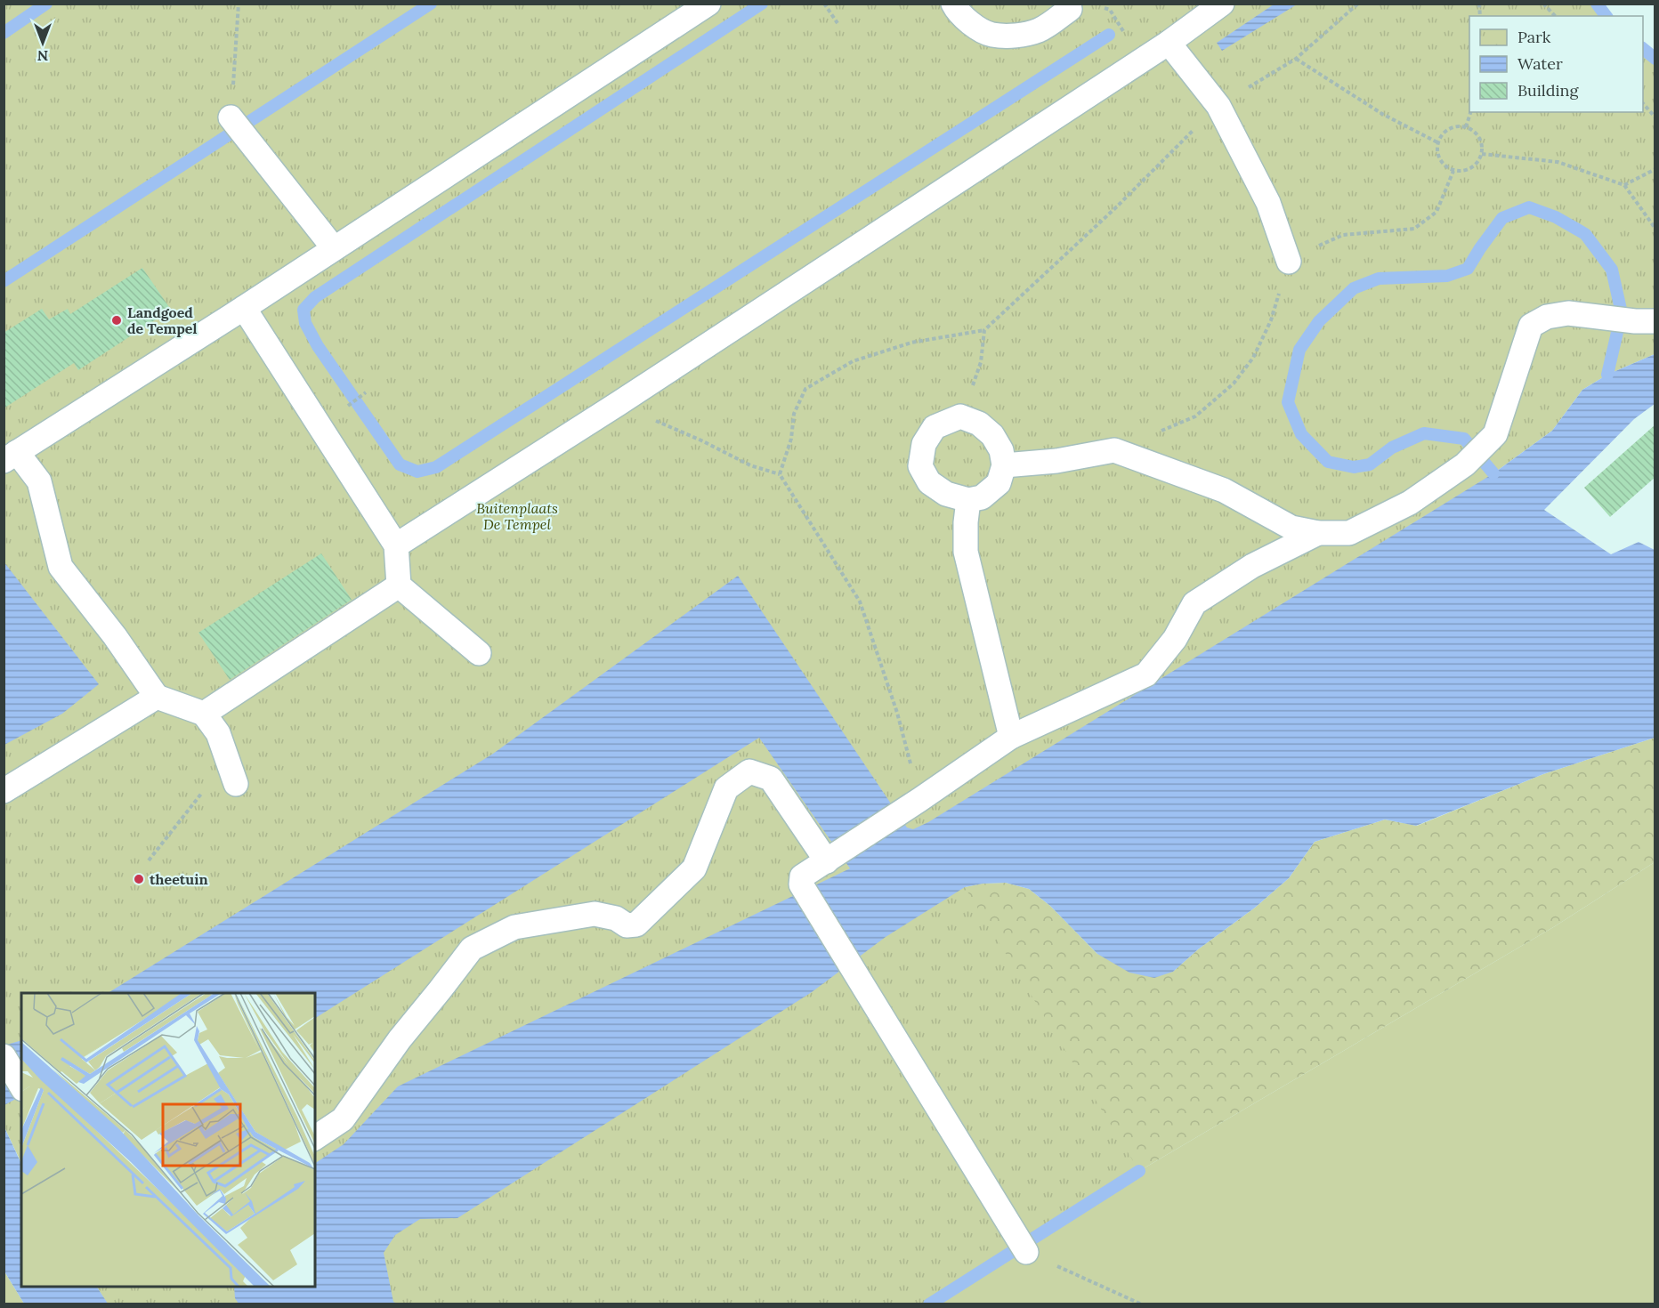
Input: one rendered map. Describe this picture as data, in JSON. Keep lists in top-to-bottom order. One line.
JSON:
{"parks":["Buitenplaats De Tempel"],"places":["Landgoed de Tempel","theetuin"],"legend":["Park","Water","Building"],"north":"bottom"}
